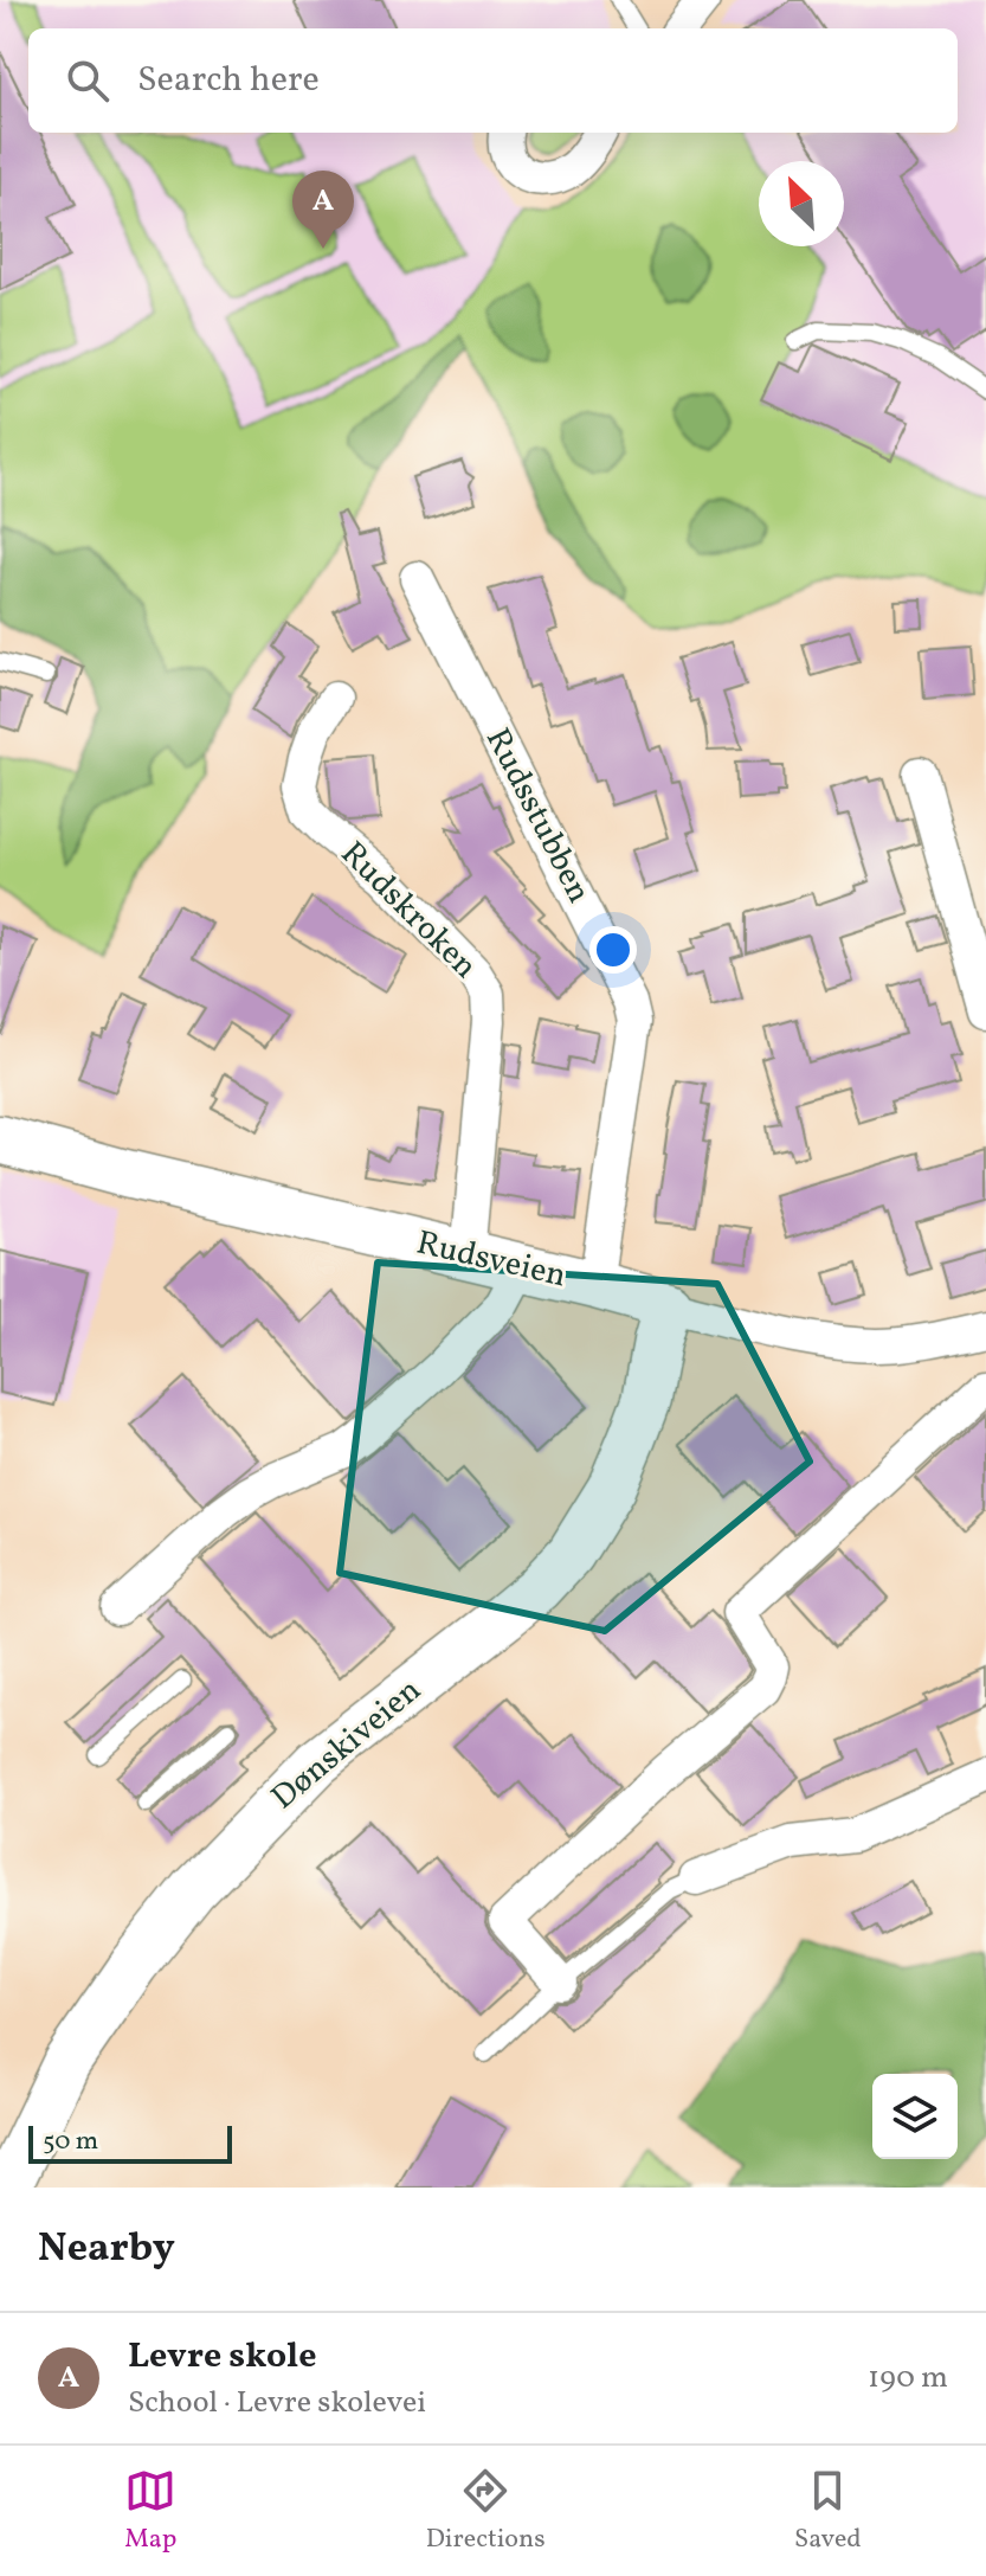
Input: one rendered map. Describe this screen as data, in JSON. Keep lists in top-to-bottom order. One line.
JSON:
{"streets":{"street":["Rudsstubben","Rudskroken","Rudsveien","Dønskiveien"]},"crossings":[["Rudsstubben","Rudsveien"],["Rudskroken","Rudsveien"],["Rudsveien","Dønskiveien"]],"scale_bar":"50 m","north":"top left","page":{"search":"Search here","pins":"A","scale":"50 m","heading":"Nearby","list":[{"mark":"A","name":"Levre skole","note":"School · Levre skolevei","value":"190 m"}],"nav":["Map","Directions","Saved"]}}
